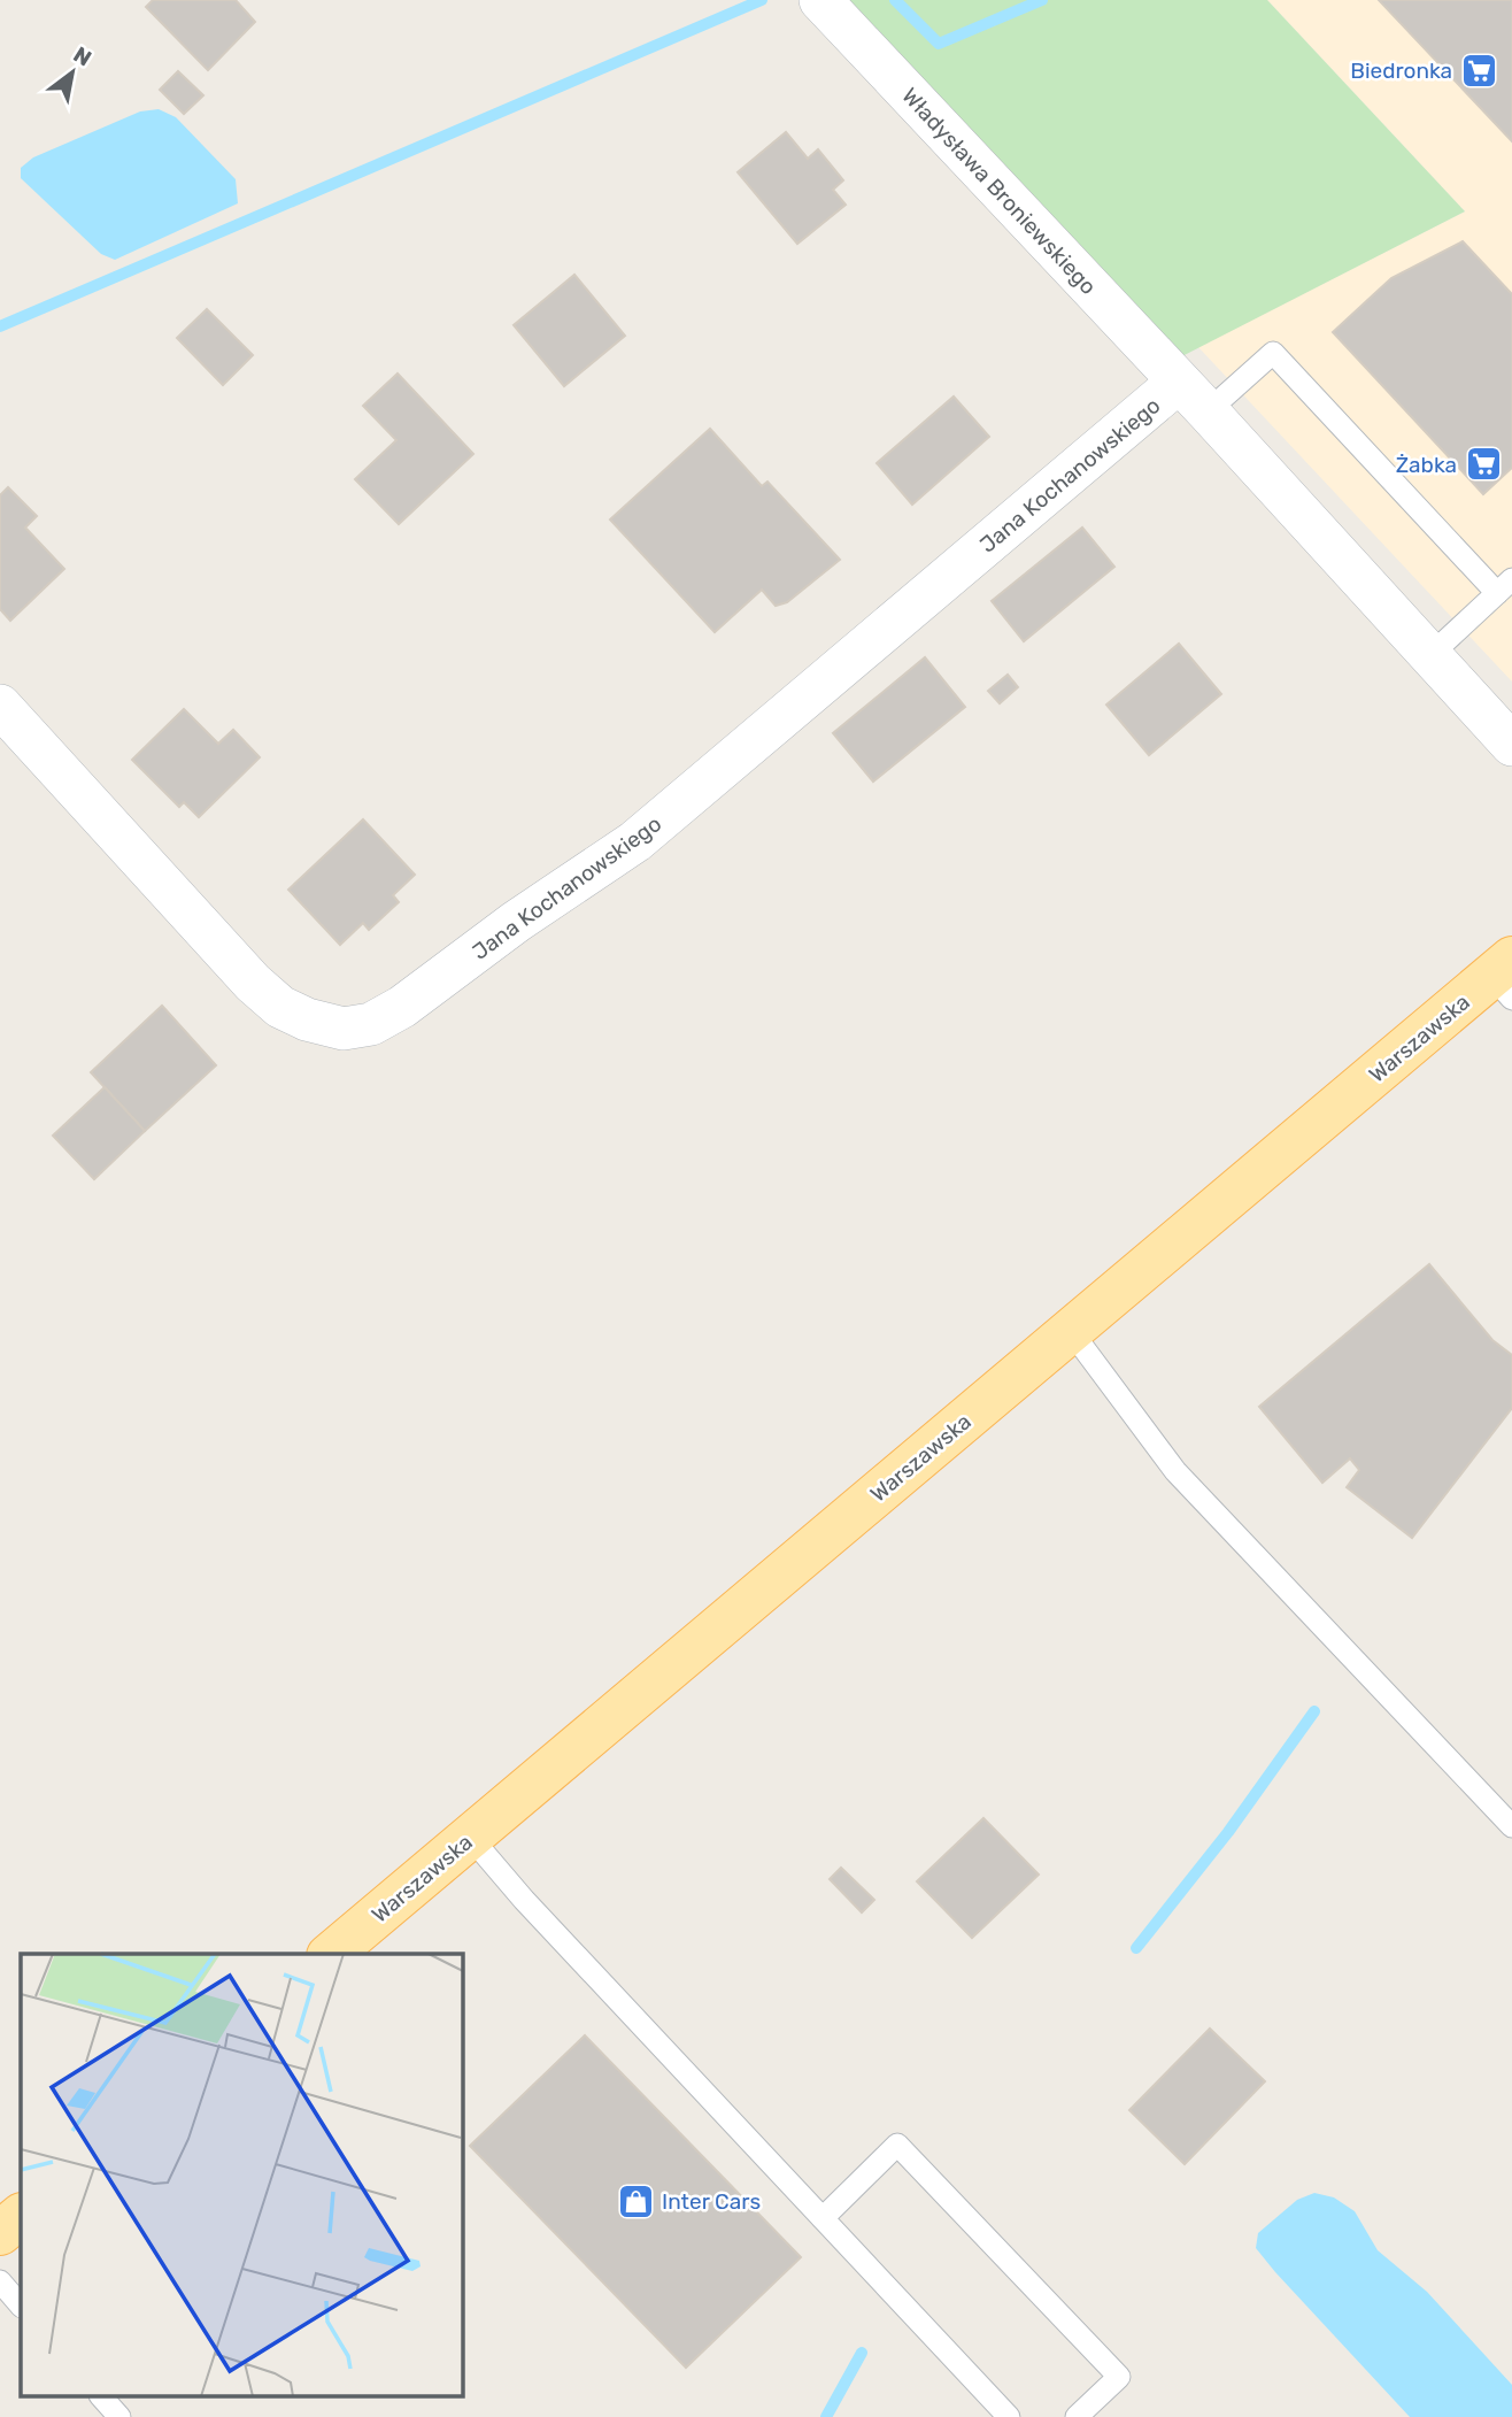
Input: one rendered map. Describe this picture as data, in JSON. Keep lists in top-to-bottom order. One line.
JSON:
{"streets":{"main road":["Warszawska"],"street":["Władysława Broniewskiego","Jana Kochanowskiego"]},"crossings":[["Władysława Broniewskiego","Jana Kochanowskiego"]],"places":{"supermarket":["Biedronka","Żabka"],"shop":["Inter Cars"]},"north":"top right"}
